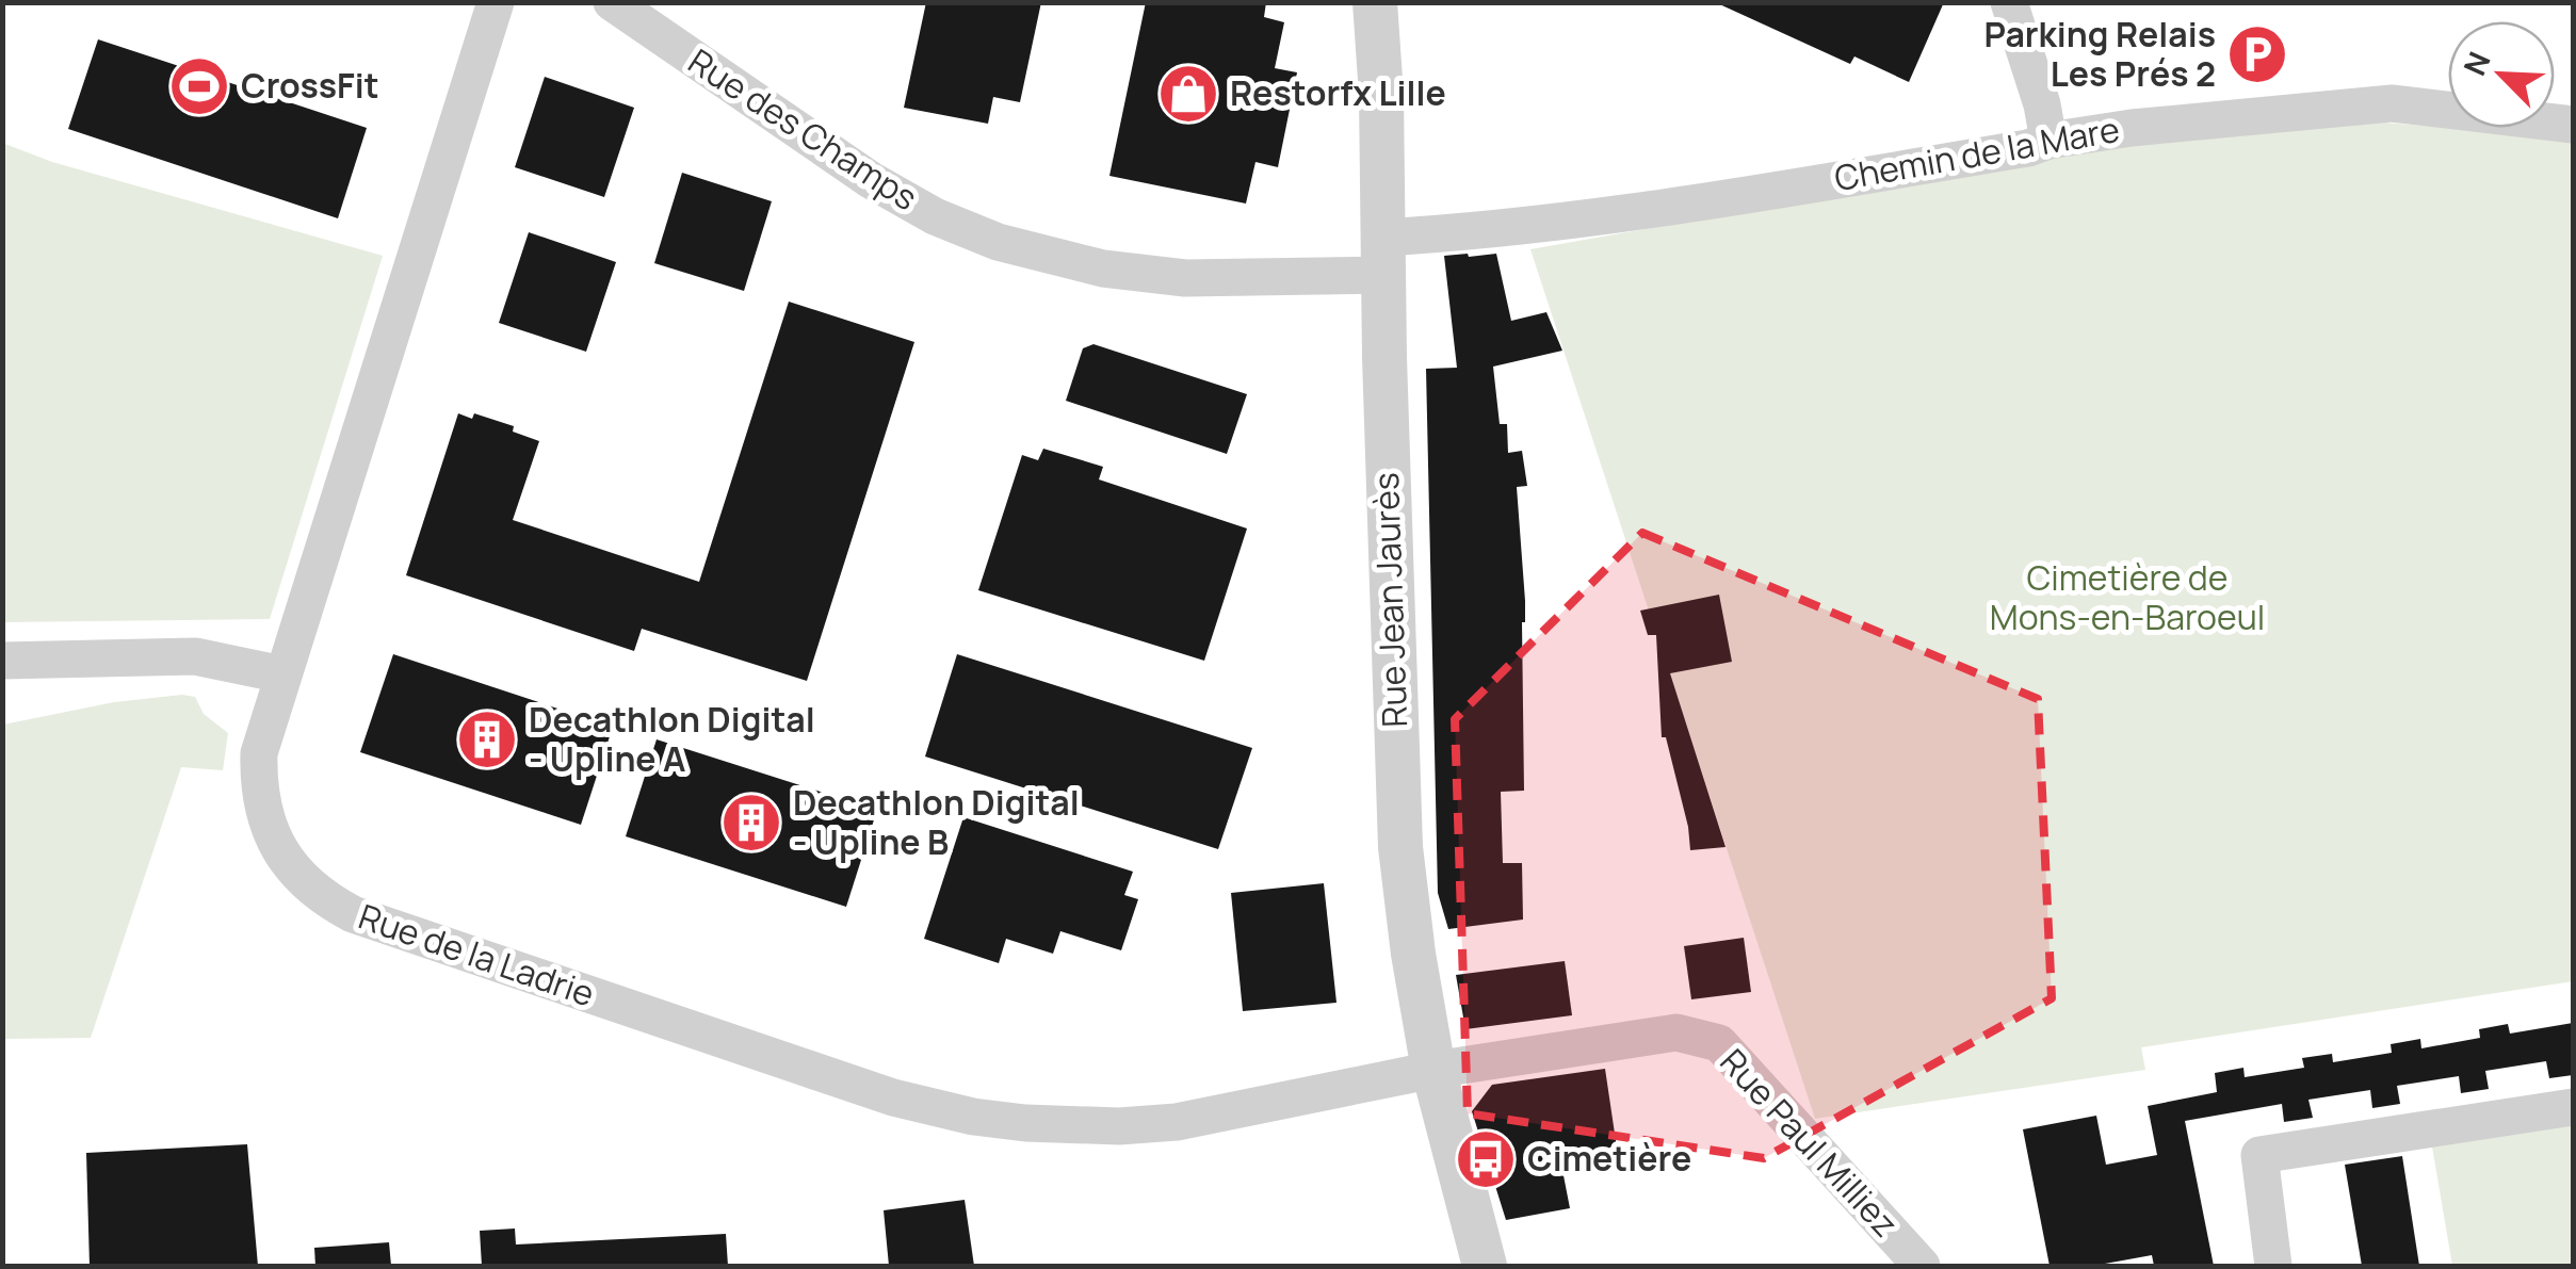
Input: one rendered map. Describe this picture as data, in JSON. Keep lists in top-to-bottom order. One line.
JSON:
{"streets":{"street":["Rue des Champs","Chemin de la Mare","Rue Jean Jaurès","Rue de la Ladrie","Rue Paul Milliez"]},"crossings":[["Rue des Champs","Chemin de la Mare"],["Rue des Champs","Rue Jean Jaurès"],["Chemin de la Mare","Rue Jean Jaurès"],["Rue Jean Jaurès","Rue de la Ladrie"],["Rue Jean Jaurès","Rue Paul Milliez"],["Rue de la Ladrie","Rue Paul Milliez"]],"parks":["Cimetière de Mons-en-Baroeul"],"places":{"parking":["Parking Relais Les Prés 2"],"sports":["CrossFit"],"shop":["Restorfx Lille"],"building":["Decathlon Digital - Upline A","Decathlon Digital - Upline B"],"bus stop":["Cimetière"]},"north":"top left"}
